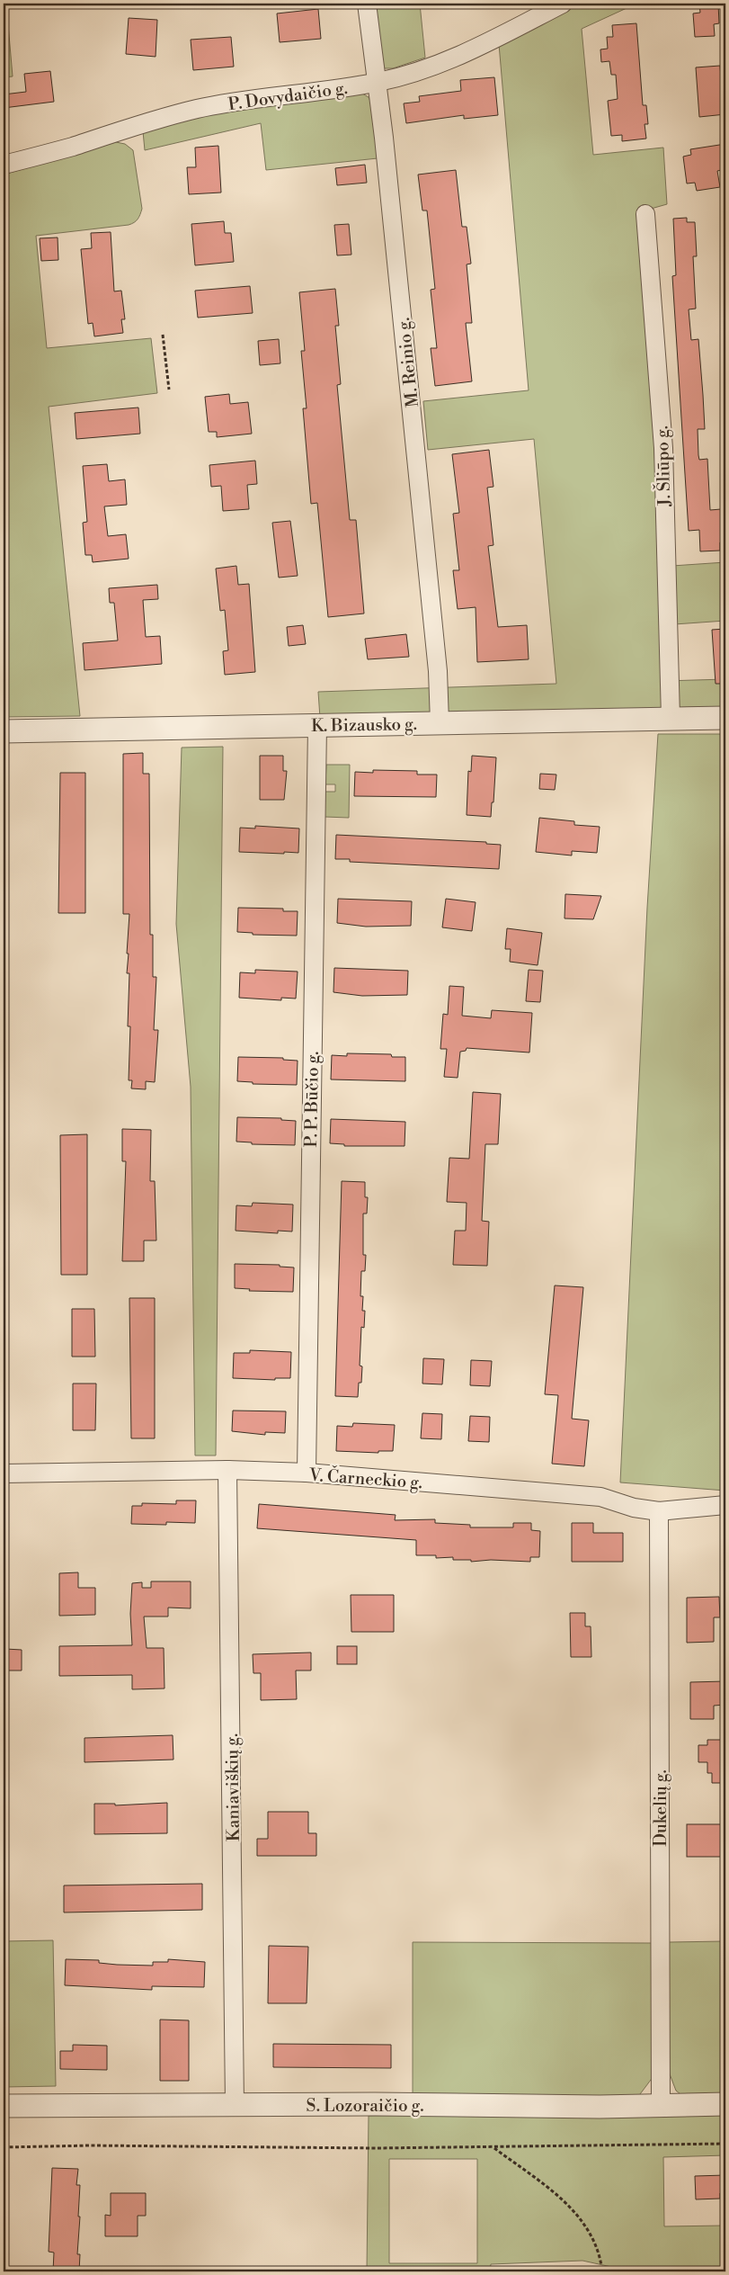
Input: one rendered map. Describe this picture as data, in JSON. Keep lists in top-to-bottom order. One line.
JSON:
{"streets":{"street":["P. Dovydaičio g.","M. Reinio g.","J. Šliūpo g.","K. Bizausko g.","P. P. Būčio g.","V. Čarneckio g.","Kaniaviškių g.","Dukelių g.","S. Lozoraičio g."]},"crossings":[["P. Dovydaičio g.","M. Reinio g."],["M. Reinio g.","K. Bizausko g."],["J. Šliūpo g.","K. Bizausko g."],["K. Bizausko g.","P. P. Būčio g."],["P. P. Būčio g.","V. Čarneckio g."],["V. Čarneckio g.","Kaniaviškių g."],["V. Čarneckio g.","Dukelių g."],["Kaniaviškių g.","S. Lozoraičio g."],["Dukelių g.","S. Lozoraičio g."]]}
